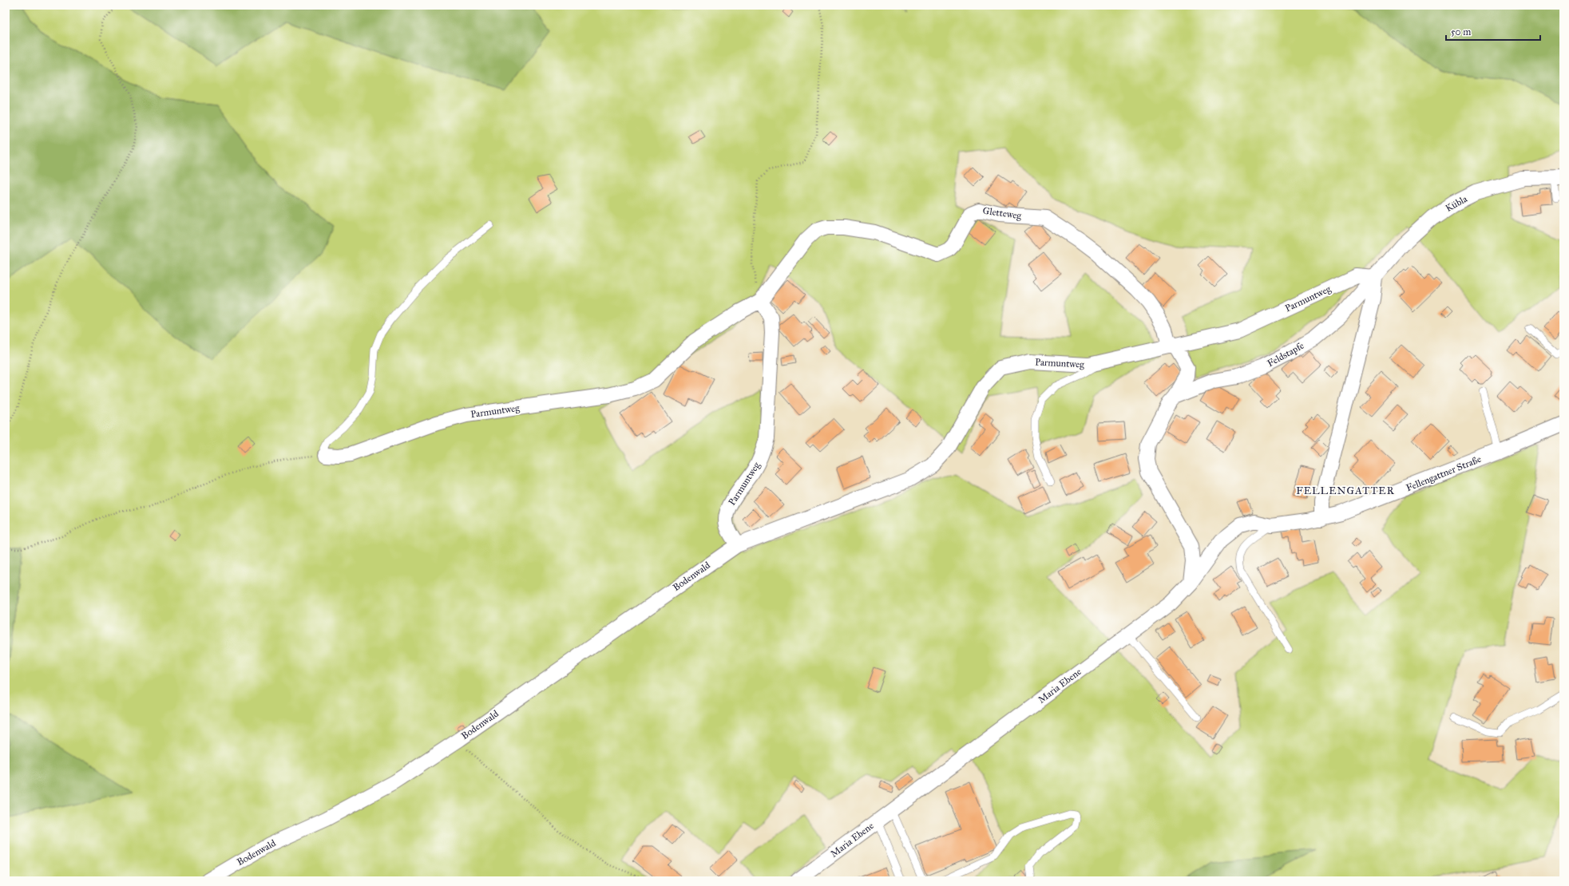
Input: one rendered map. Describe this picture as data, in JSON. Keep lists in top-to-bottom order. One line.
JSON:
{"streets":{"street":["Kübla","Gletteweg","Parmuntweg","Feldstapfe","Fellengattner Straße","Bodenwald","Maria Ebene"]},"crossings":[["Kübla","Parmuntweg"],["Kübla","Feldstapfe"],["Gletteweg","Parmuntweg"],["Parmuntweg","Feldstapfe"],["Parmuntweg","Bodenwald"],["Fellengattner Straße","Maria Ebene"]],"districts":["FELLENGATTER"],"scale_bar":"50 m"}
